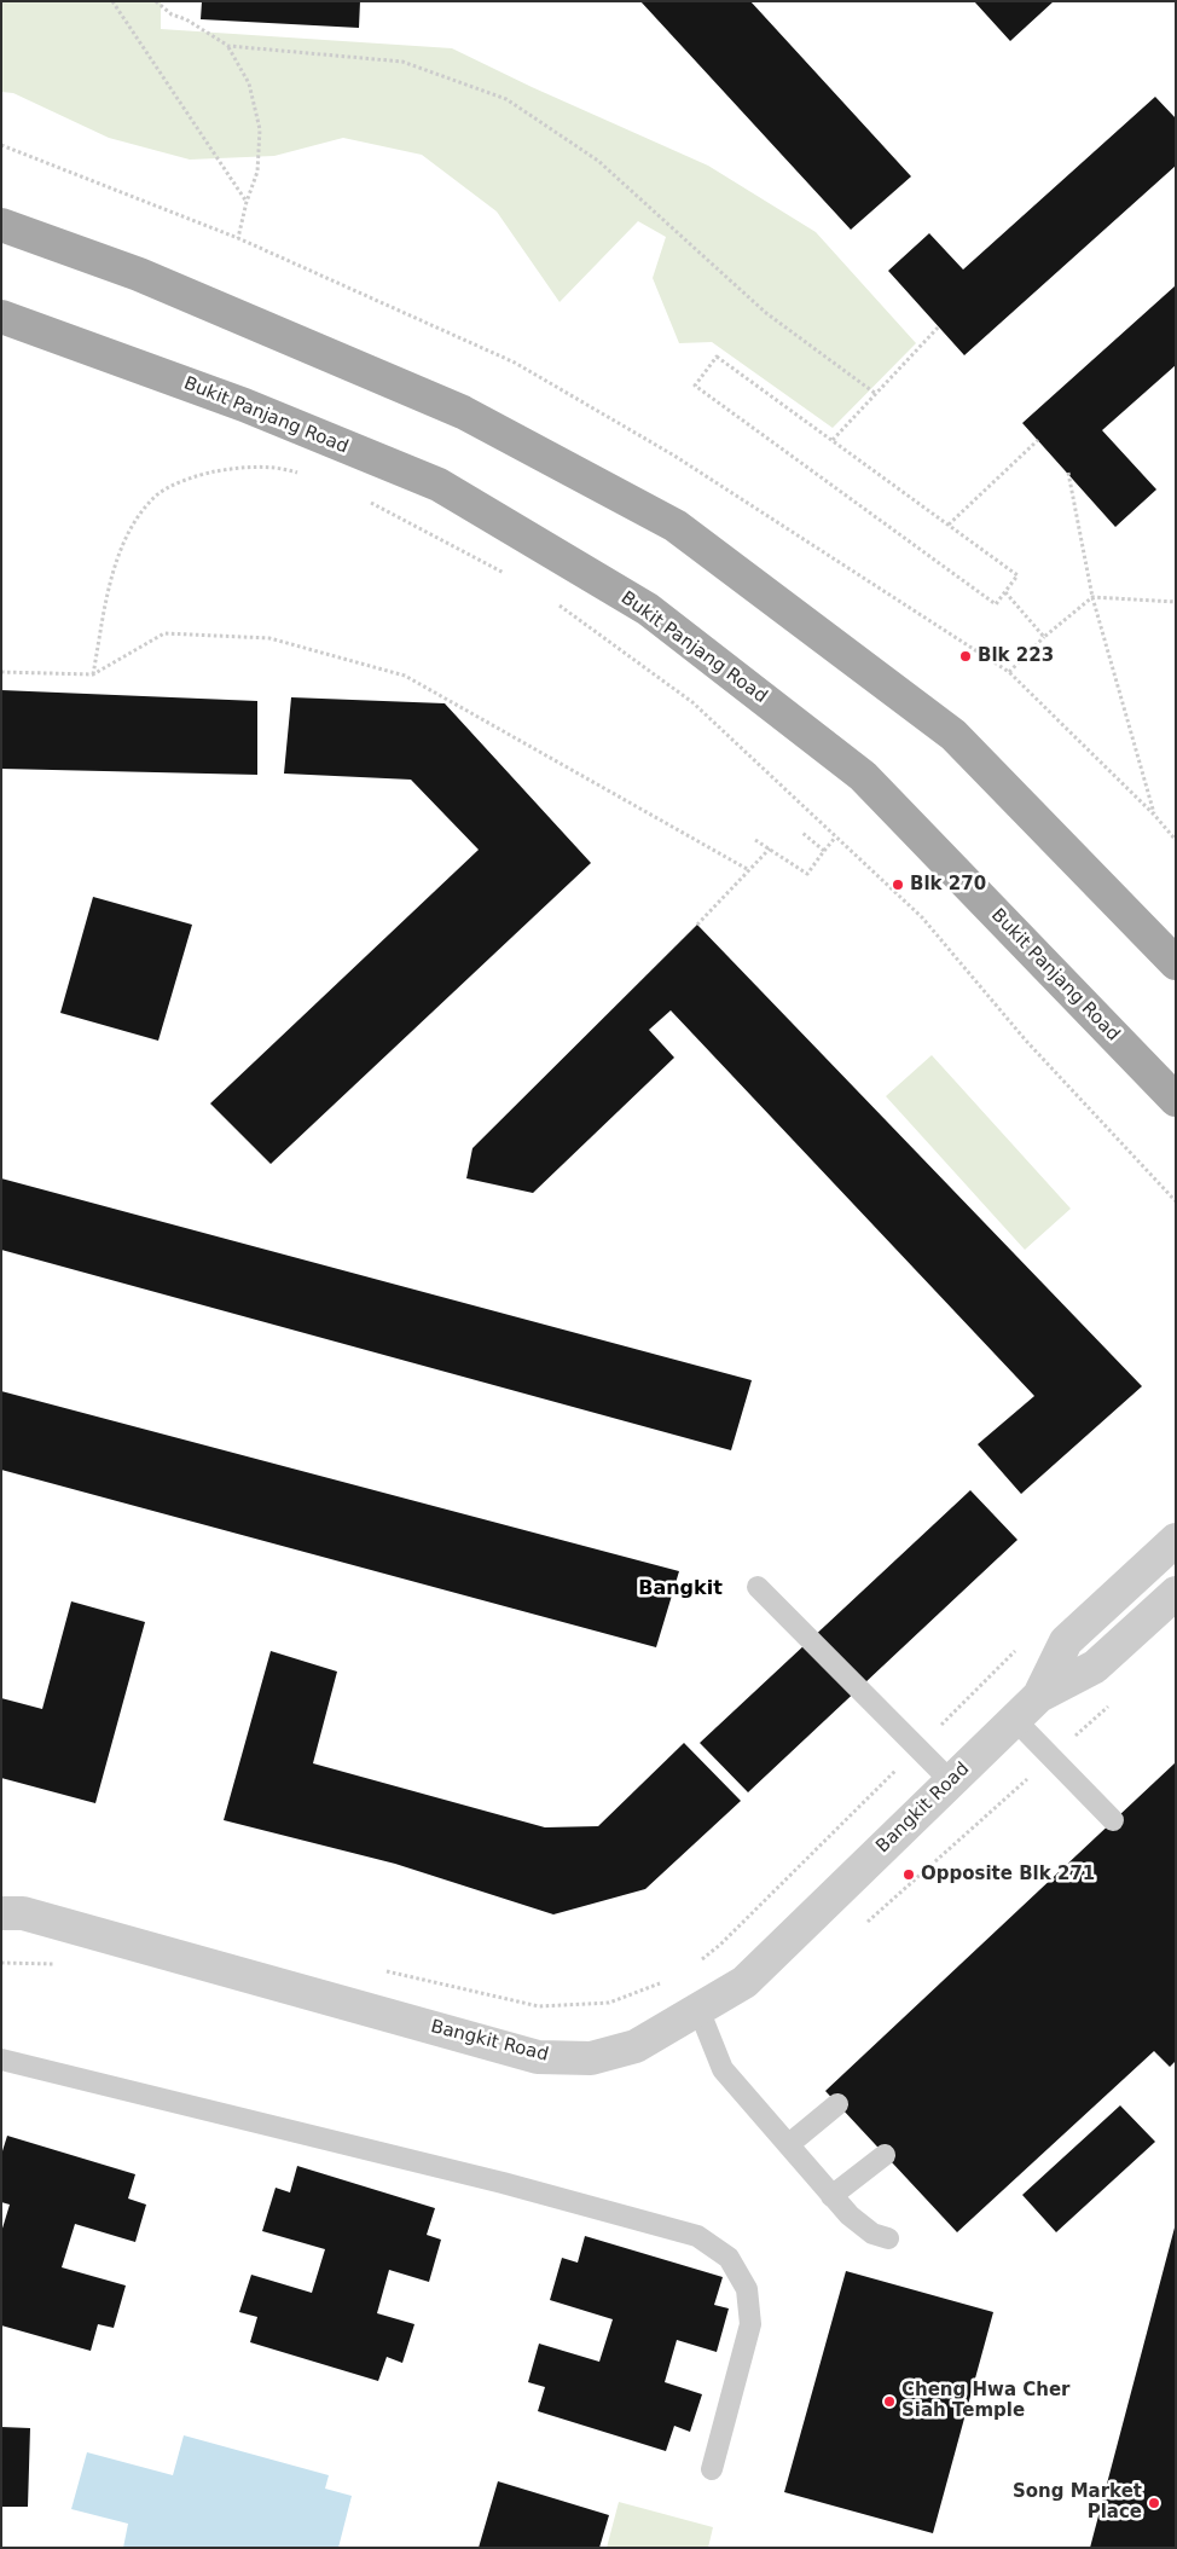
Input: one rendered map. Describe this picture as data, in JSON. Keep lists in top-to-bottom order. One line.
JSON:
{"streets":{"main road":["Bukit Panjang Road"],"street":["Bangkit Road"]},"districts":["Bangkit"],"places":["Blk 223","Blk 270","Opposite Blk 271","Cheng Hwa Cher Siah Temple","Song Market Place"]}
